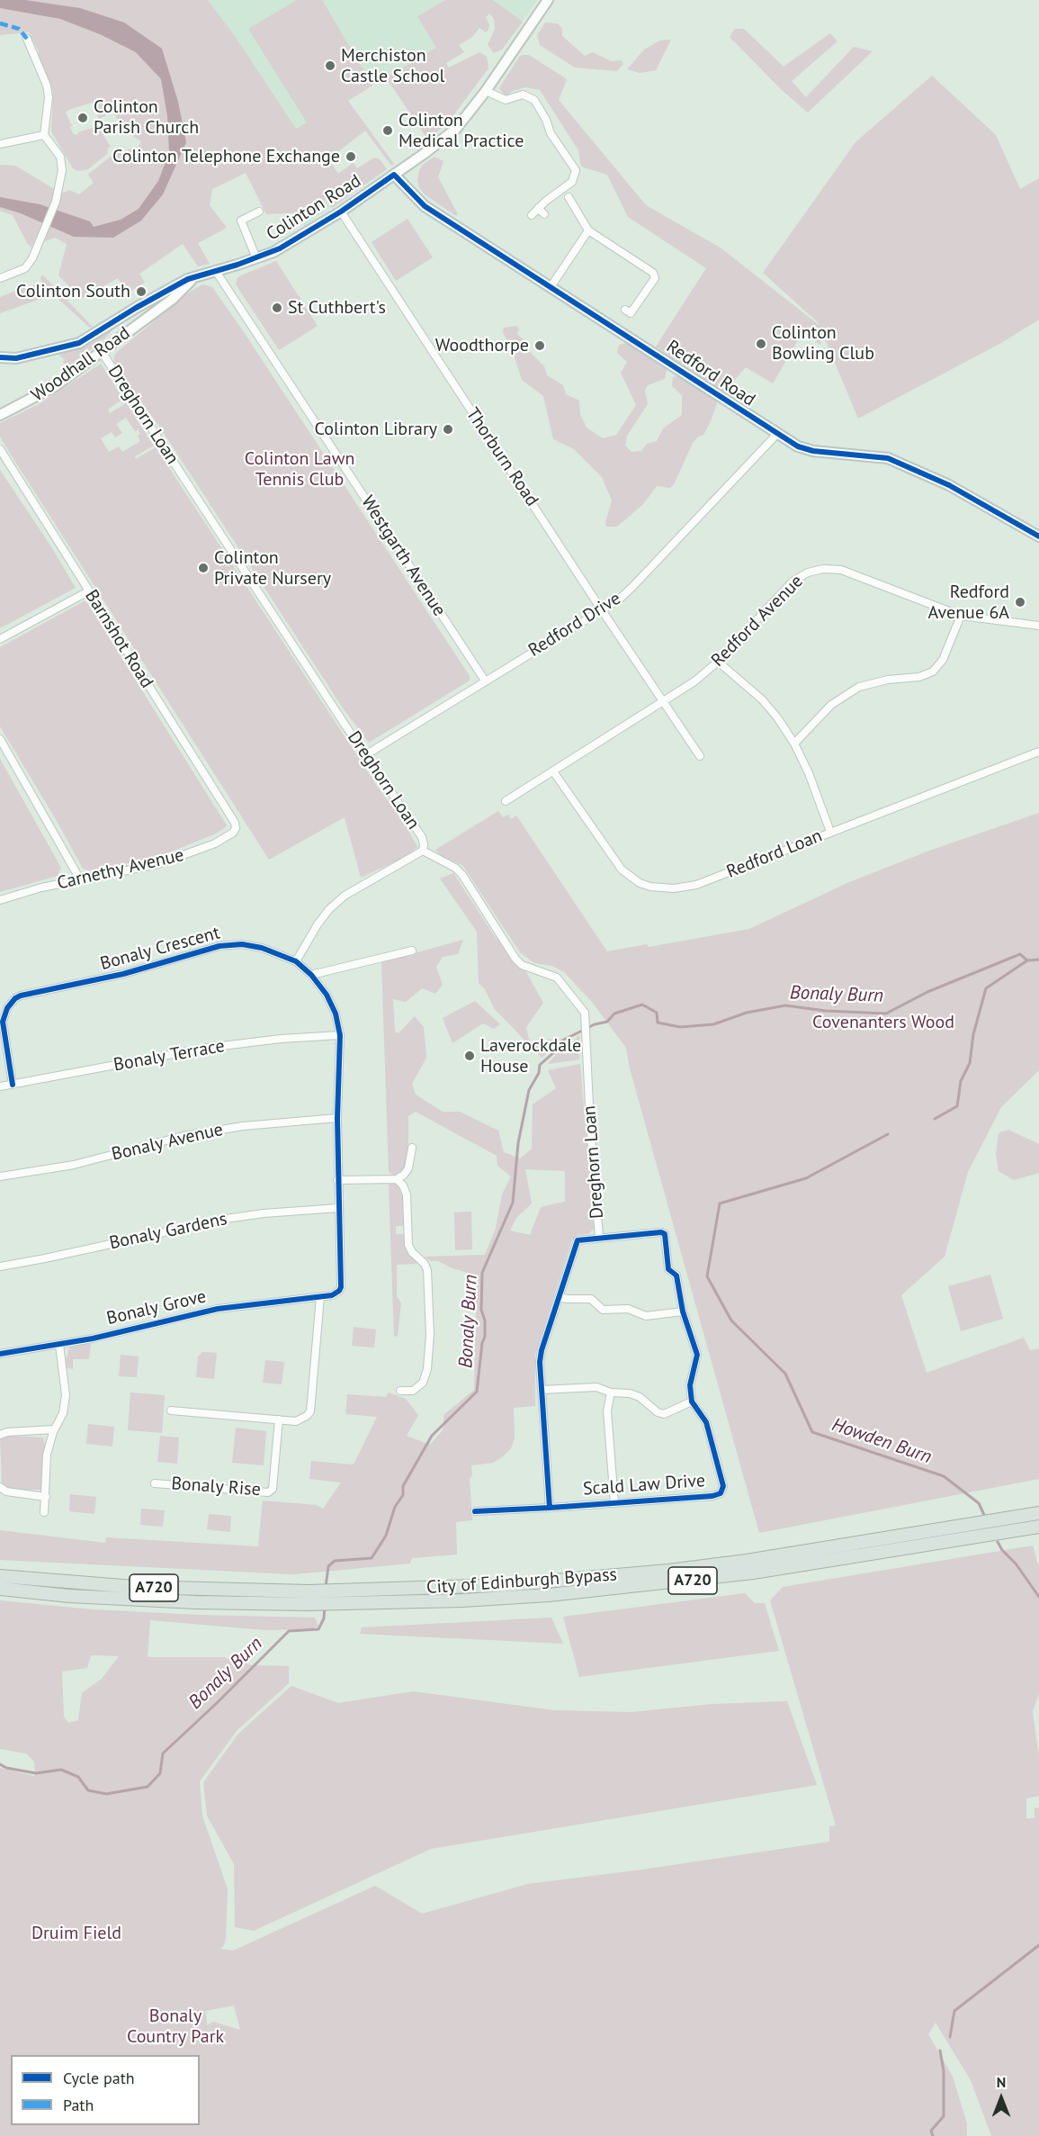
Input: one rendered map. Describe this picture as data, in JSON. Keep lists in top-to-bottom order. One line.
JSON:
{"streets":{"highway":["A720","City of Edinburgh Bypass"],"main road":["Colinton Road","Woodhall Road","Redford Road"],"street":["Dreghorn Loan","Thorburn Road","Westgarth Avenue","Redford Avenue","Redford Drive","Barnshot Road","Redford Loan","Carnethy Avenue","Bonaly Crescent","Bonaly Terrace","Bonaly Avenue","Bonaly Gardens","Bonaly Grove","Scald Law Drive","Bonaly Rise"]},"crossings":[["Colinton Road","Woodhall Road"],["Colinton Road","Redford Road"],["Colinton Road","Thorburn Road"],["Colinton Road","Westgarth Avenue"],["Woodhall Road","Dreghorn Loan"],["Redford Road","Redford Drive"],["Dreghorn Loan","Redford Drive"],["Thorburn Road","Redford Avenue"],["Thorburn Road","Redford Drive"],["Westgarth Avenue","Redford Drive"],["Redford Avenue","Redford Loan"],["Barnshot Road","Carnethy Avenue"],["Bonaly Crescent","Bonaly Terrace"],["Bonaly Crescent","Bonaly Avenue"],["Bonaly Crescent","Bonaly Gardens"],["Bonaly Crescent","Bonaly Grove"]],"water":["Bonaly Burn","Howden Burn"],"parks":["Colinton Lawn Tennis Club","Covenanters Wood","Druim Field","Bonaly Country Park"],"places":["Merchiston Castle School","Colinton Parish Church","Colinton Medical Practice","Colinton Telephone Exchange","Colinton South","St Cuthbert's","Colinton Bowling Club","Woodthorpe","Colinton Library","Colinton Private Nursery","Redford Avenue 6A","Laverockdale House"],"legend":["Cycle path","Path"],"north":"top"}
